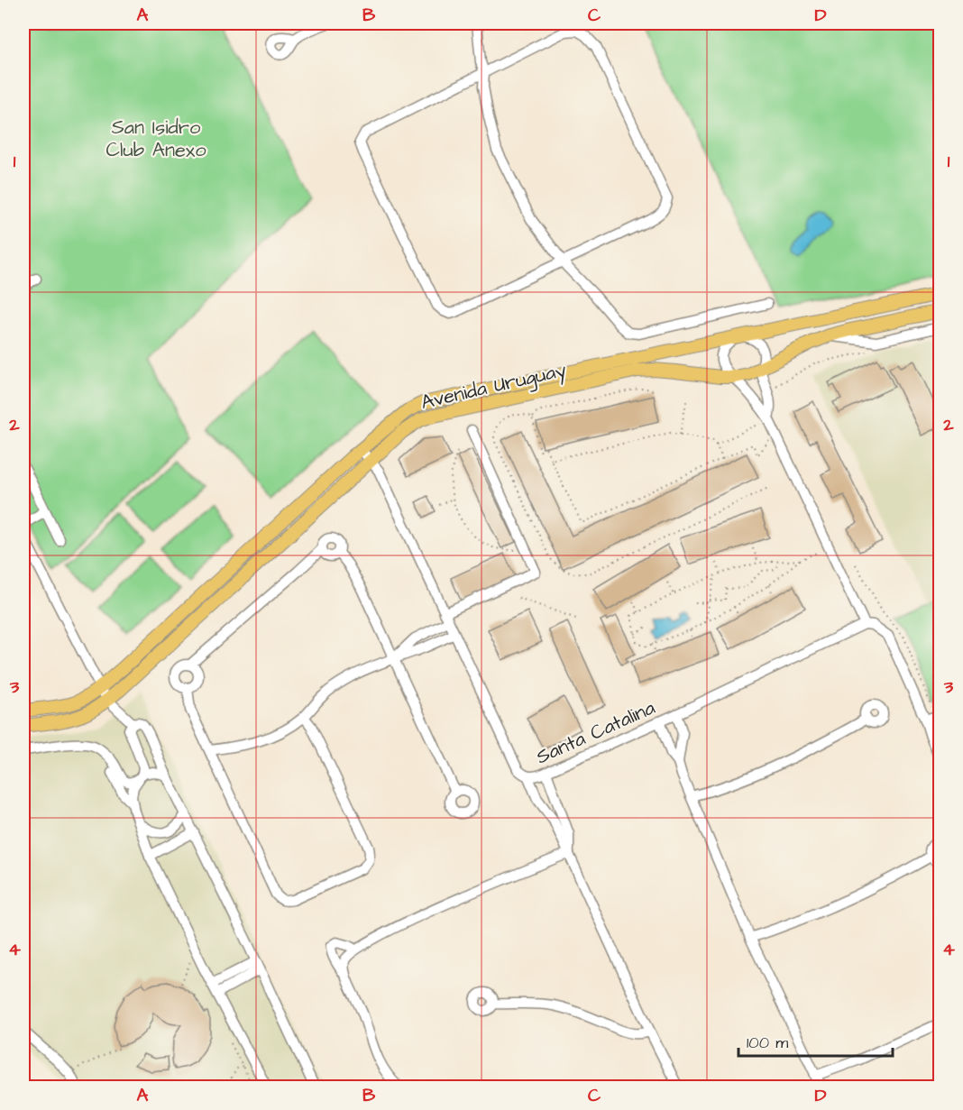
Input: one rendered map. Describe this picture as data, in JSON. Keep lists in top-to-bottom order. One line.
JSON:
{"streets":{"main road":["Avenida Uruguay"],"street":["Santa Catalina"]},"crossings":[["Avenida Uruguay","Santa Catalina"]],"parks":["San Isidro Club Anexo"],"scale_bar":"100 m","grid":{"columns":["A","B","C","D"],"rows":["1","2","3","4"]}}
